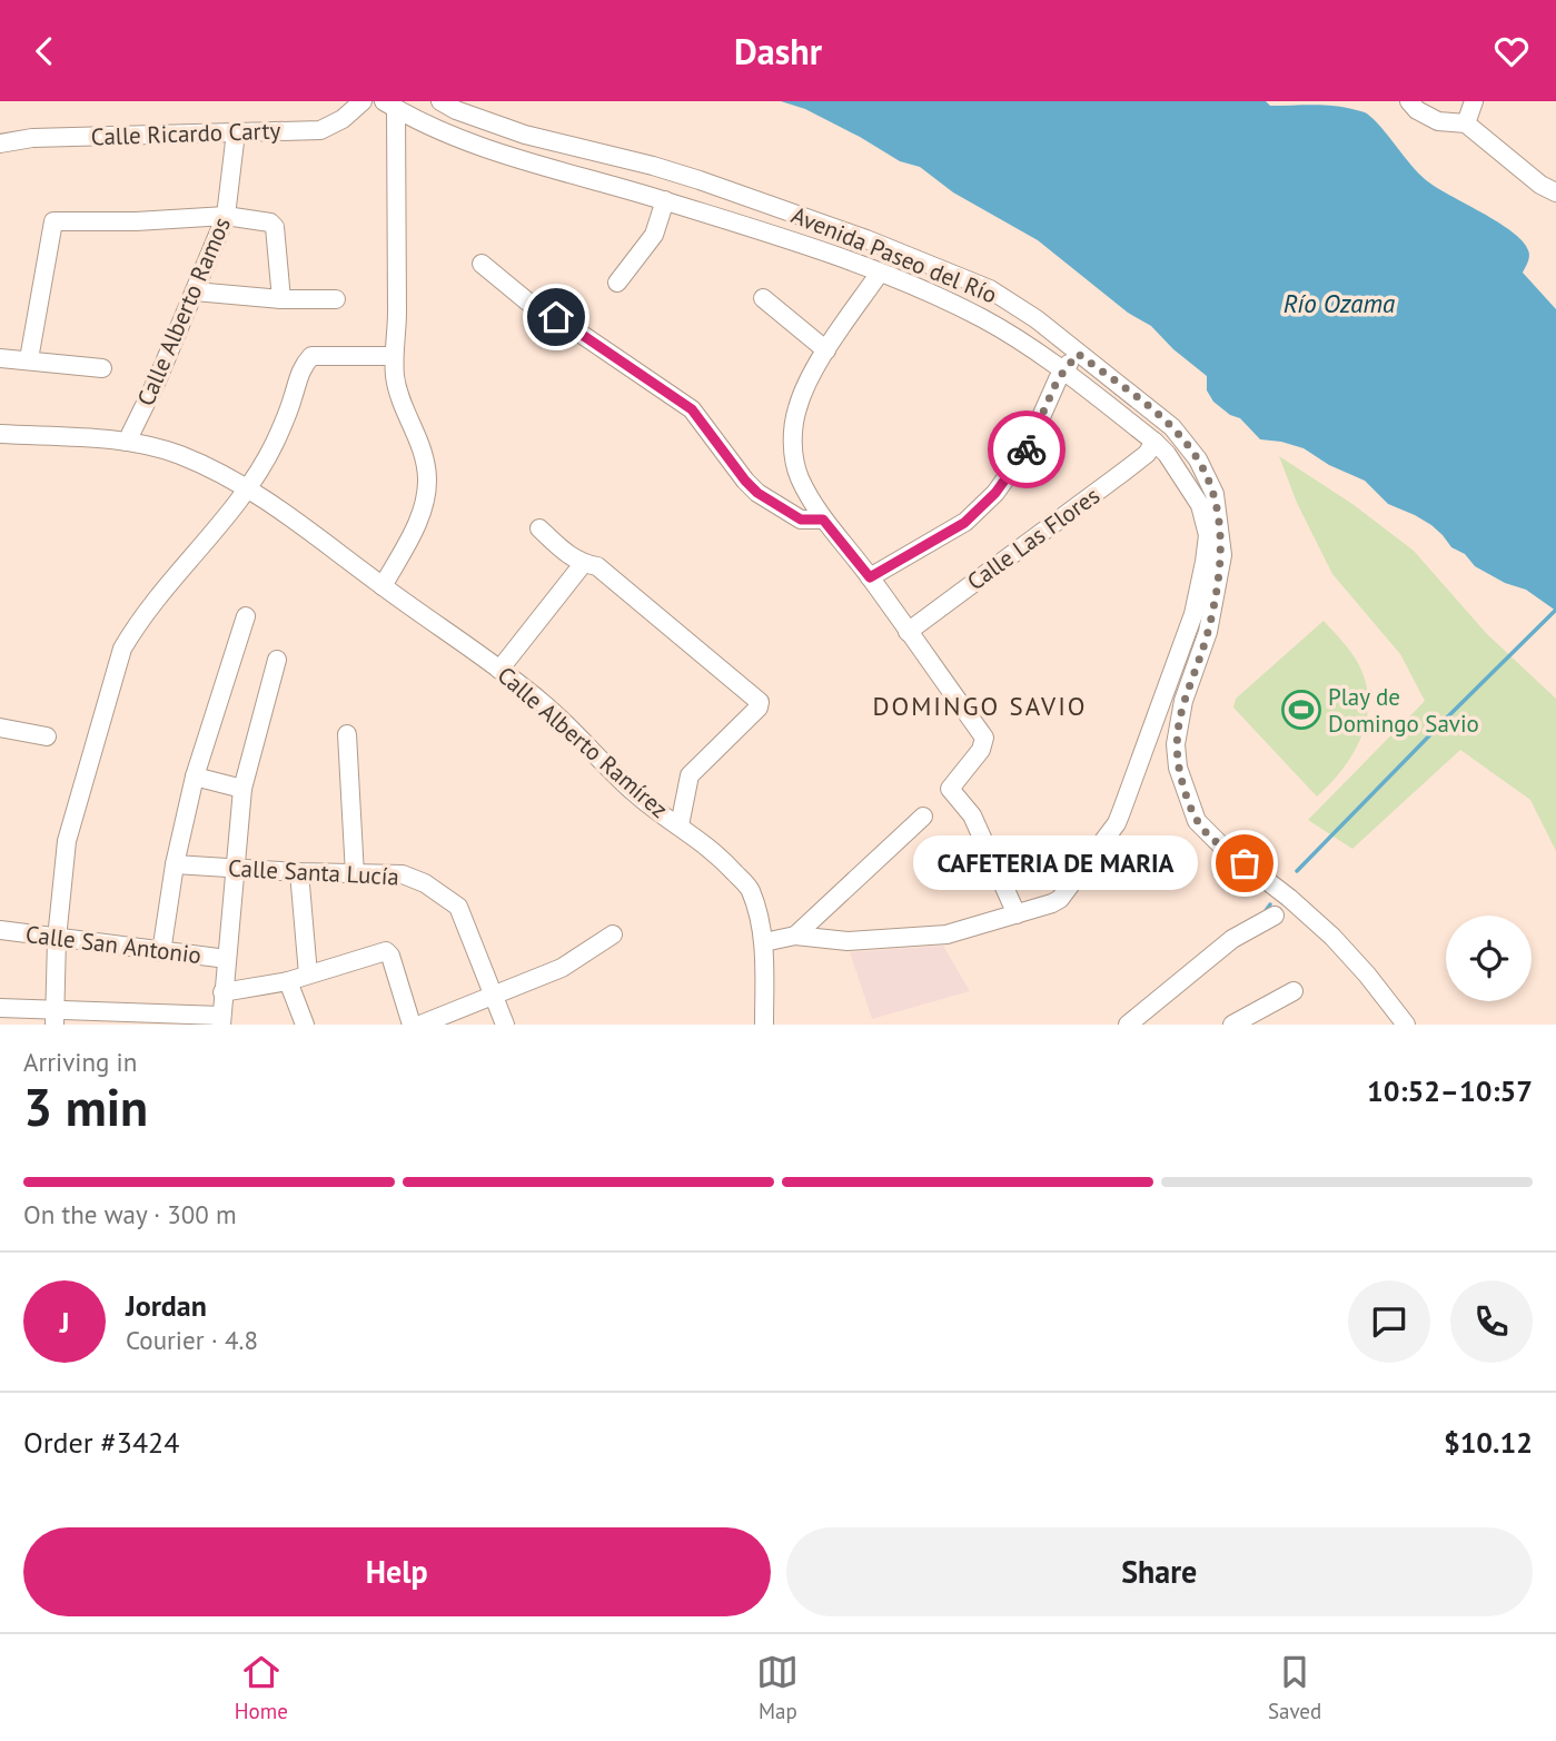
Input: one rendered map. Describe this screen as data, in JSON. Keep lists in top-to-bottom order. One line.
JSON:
{"streets":{"street":["Calle Ricardo Carty","Avenida Paseo del Río","Calle Alberto Ramos","Calle Las Flores","Calle Alberto Ramírez","Calle Santa Lucía","Calle San Antonio"]},"crossings":[["Calle Ricardo Carty","Calle Alberto Ramos"],["Avenida Paseo del Río","Calle Las Flores"],["Calle Alberto Ramos","Calle Alberto Ramírez"]],"districts":["DOMINGO SAVIO"],"water":["Río Ozama"],"places":{"sports":["Play de Domingo Savio"],"other":["CAFETERIA DE MARIA"]},"page":{"header":"Dashr","bubble":"CAFETERIA DE MARIA","heading":["3 min","Arriving in","10:52–10:57"],"panel":["Jordan","Courier · 4.8","Order #3424","$10.12"],"bar":"On the way · 300 m","round":"J","buttons":["Help","Share"],"tabs":["Home","Map","Saved"]}}
